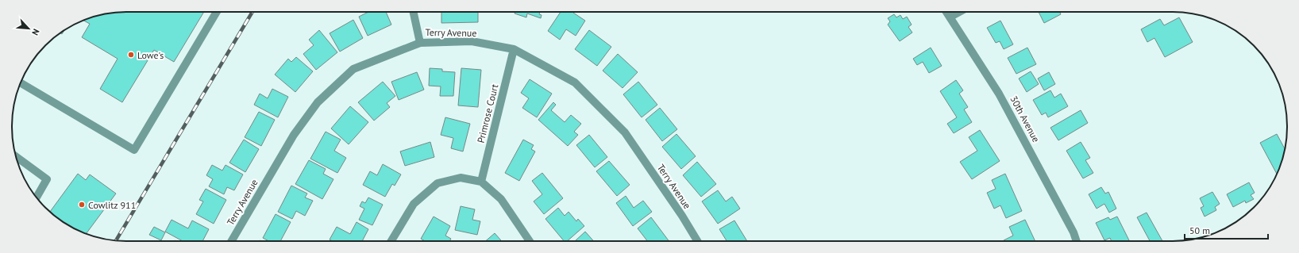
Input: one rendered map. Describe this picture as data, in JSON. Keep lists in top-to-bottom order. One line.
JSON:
{"streets":{"street":["Terry Avenue","Primrose Court","30th Avenue"]},"crossings":[["Terry Avenue","Primrose Court"]],"places":["Lowe's","Cowlitz 911"],"scale_bar":"50 m","north":"bottom right"}
